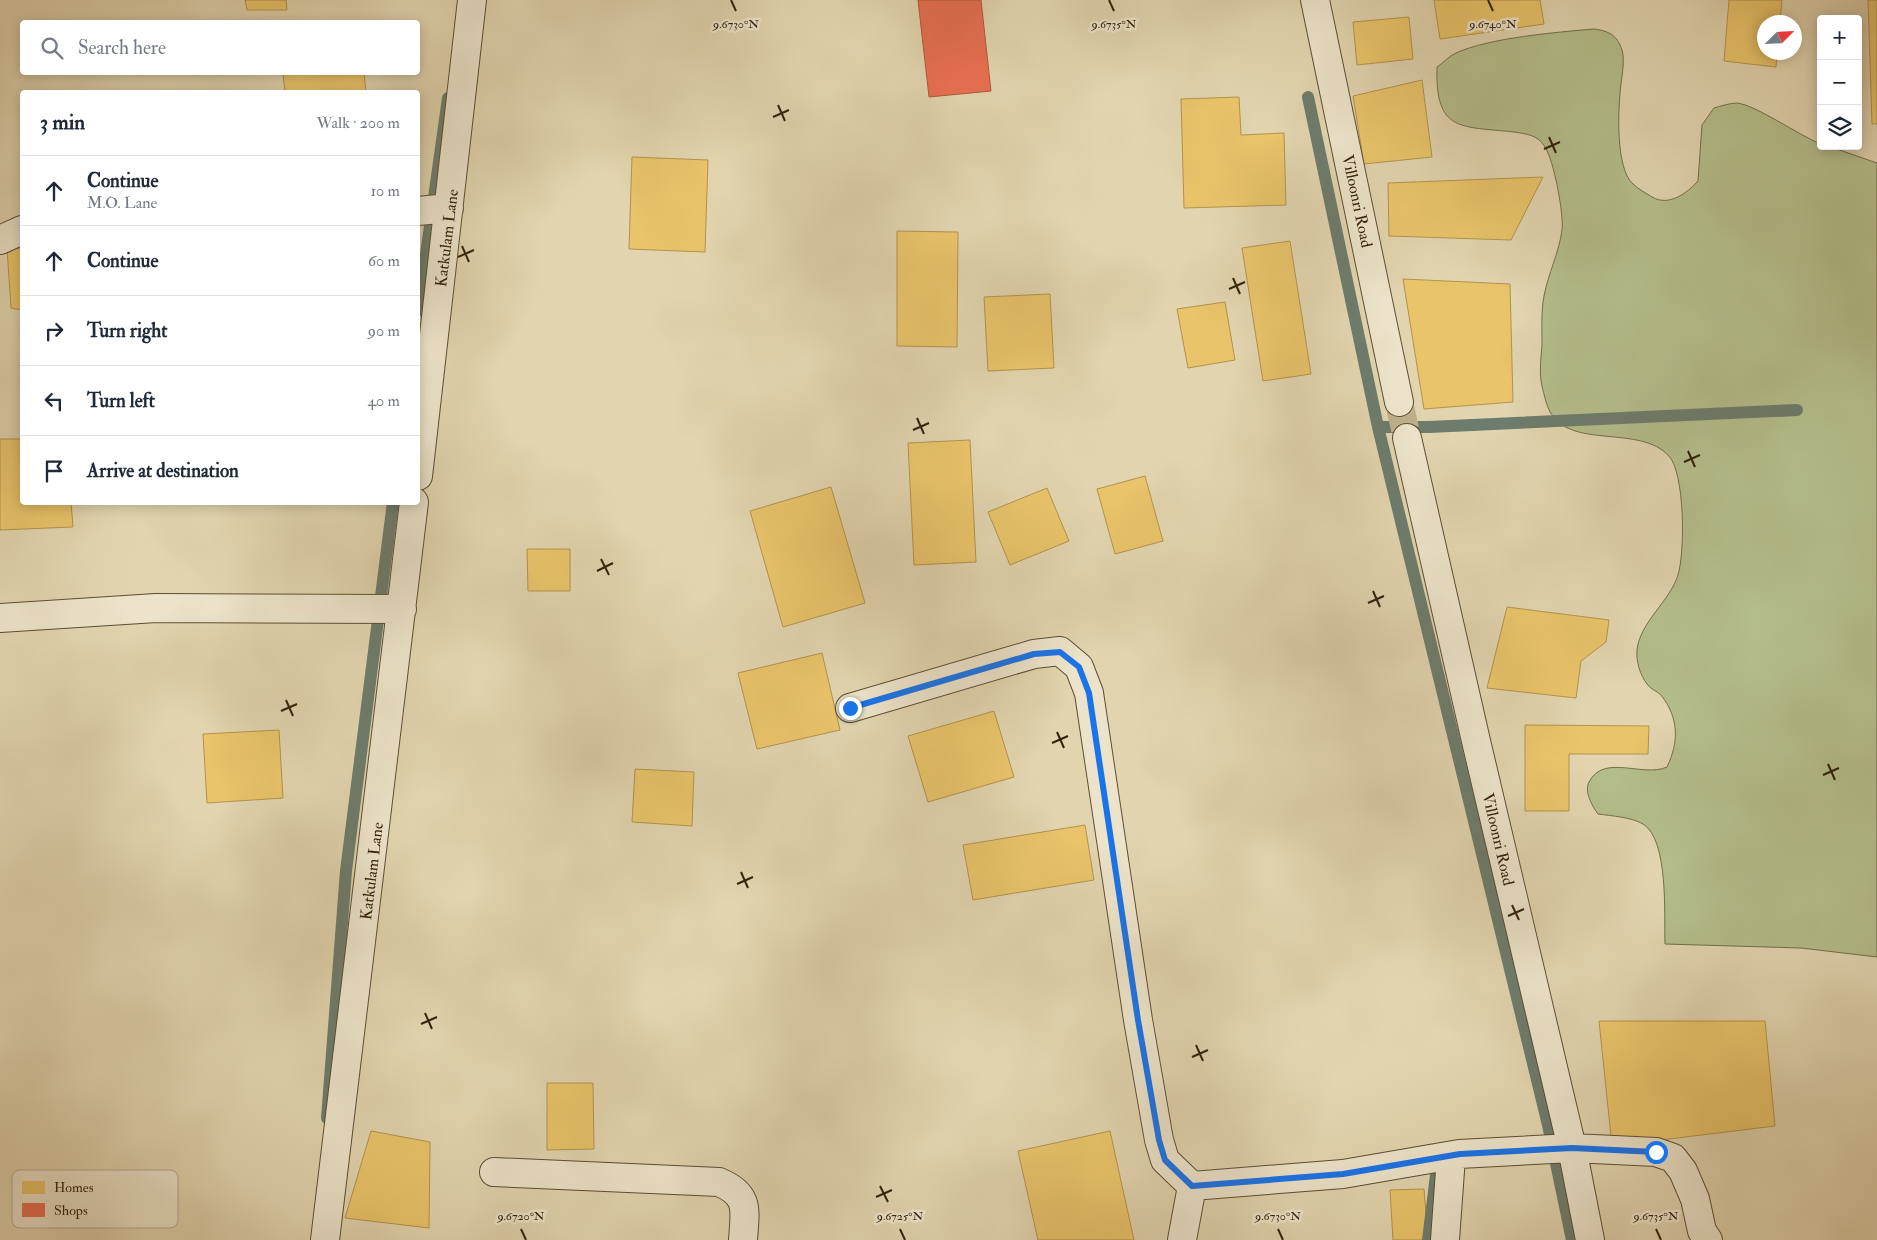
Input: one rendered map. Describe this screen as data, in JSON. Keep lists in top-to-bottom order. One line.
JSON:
{"streets":{"street":["Villoonri Road","Katkulam Lane"]},"legend":["Homes","Shops"],"north":"top right","page":{"map_buttons":["+","−"],"search":"Search here","heading":["3 min","Walk · 200 m"],"list":[["Continue","M.O. Lane","10 m"],["Continue","60 m"],["Turn right","90 m"],["Turn left","40 m"],"Arrive at destination"]},"coordinates":["9.6740°N","9.6730°N","9.6735°N","9.6720°N","9.6725°N"]}
